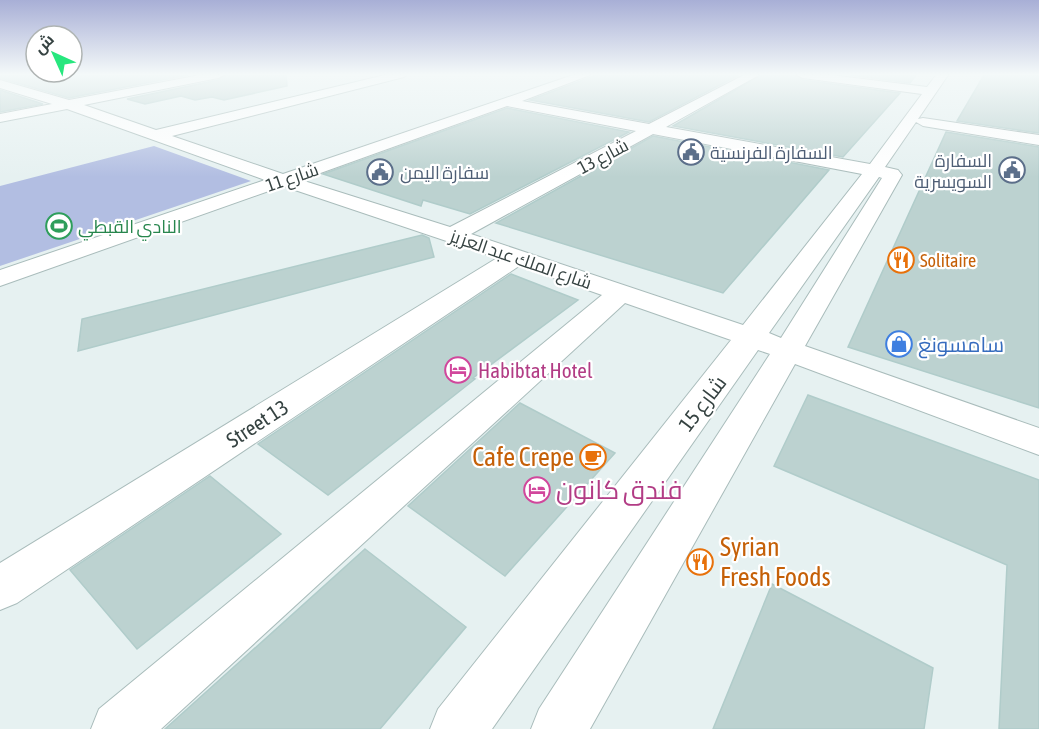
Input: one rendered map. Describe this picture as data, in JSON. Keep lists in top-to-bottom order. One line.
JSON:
{"streets":{"street":["شارع 13","شارع 11","شارع الملك عبد العزيز","شارع 15","Street 13"]},"crossings":[["شارع 13","شارع الملك عبد العزيز"],["شارع 11","شارع الملك عبد العزيز"],["شارع الملك عبد العزيز","شارع 15"],["شارع الملك عبد العزيز","Street 13"]],"places":{"public building":["السفارة الفرنسية","السفارة السويسرية","سفارة اليمن"],"sports":["النادي القبطي"],"restaurant":["Solitaire","Syrian Fresh Foods"],"shop":["سامسونغ"],"hotel":["Habibtat Hotel","فندق كانون"],"cafe":["Cafe Crepe"]},"north":"top left"}
